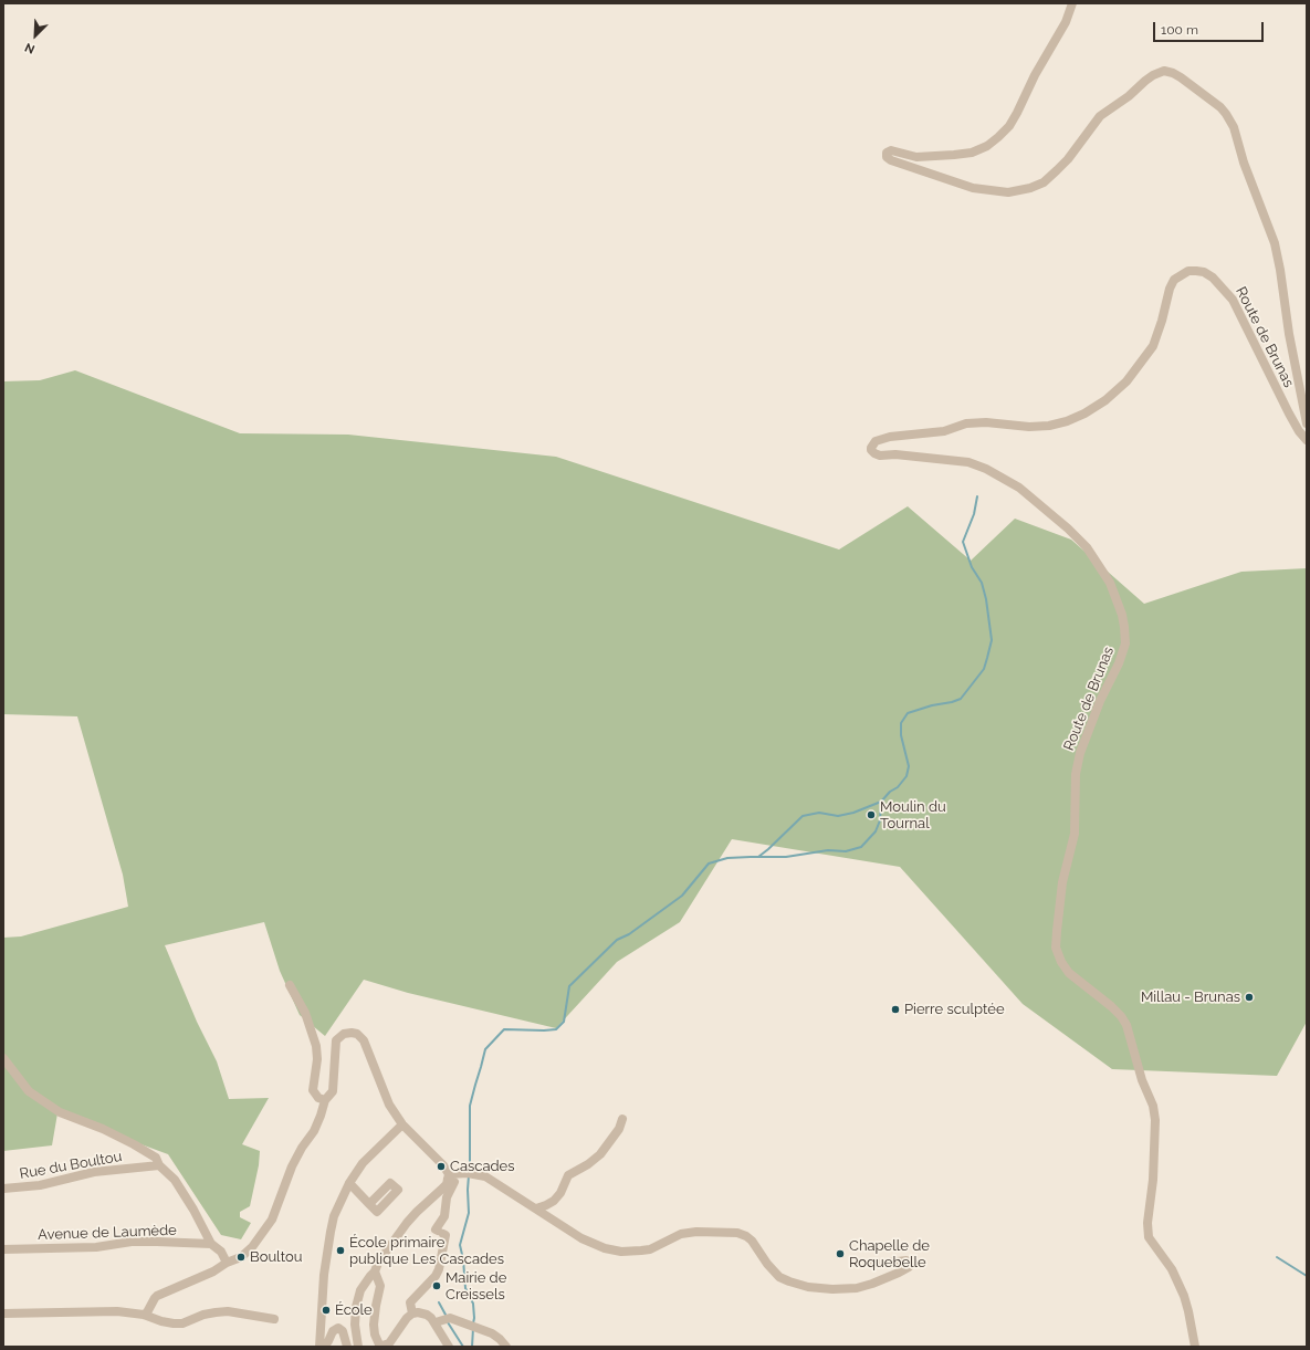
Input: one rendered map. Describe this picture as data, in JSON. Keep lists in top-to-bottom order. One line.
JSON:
{"streets":{"street":["Route de Brunas","Rue du Boultou","Avenue de Laumède"]},"places":["Moulin du Tournal","Millau - Brunas","Pierre sculptée","Cascades","École primaire publique Les Cascades","Chapelle de Roquebelle","Boultou","Mairie de Creissels","École"],"scale_bar":"100 m","north":"bottom left"}
